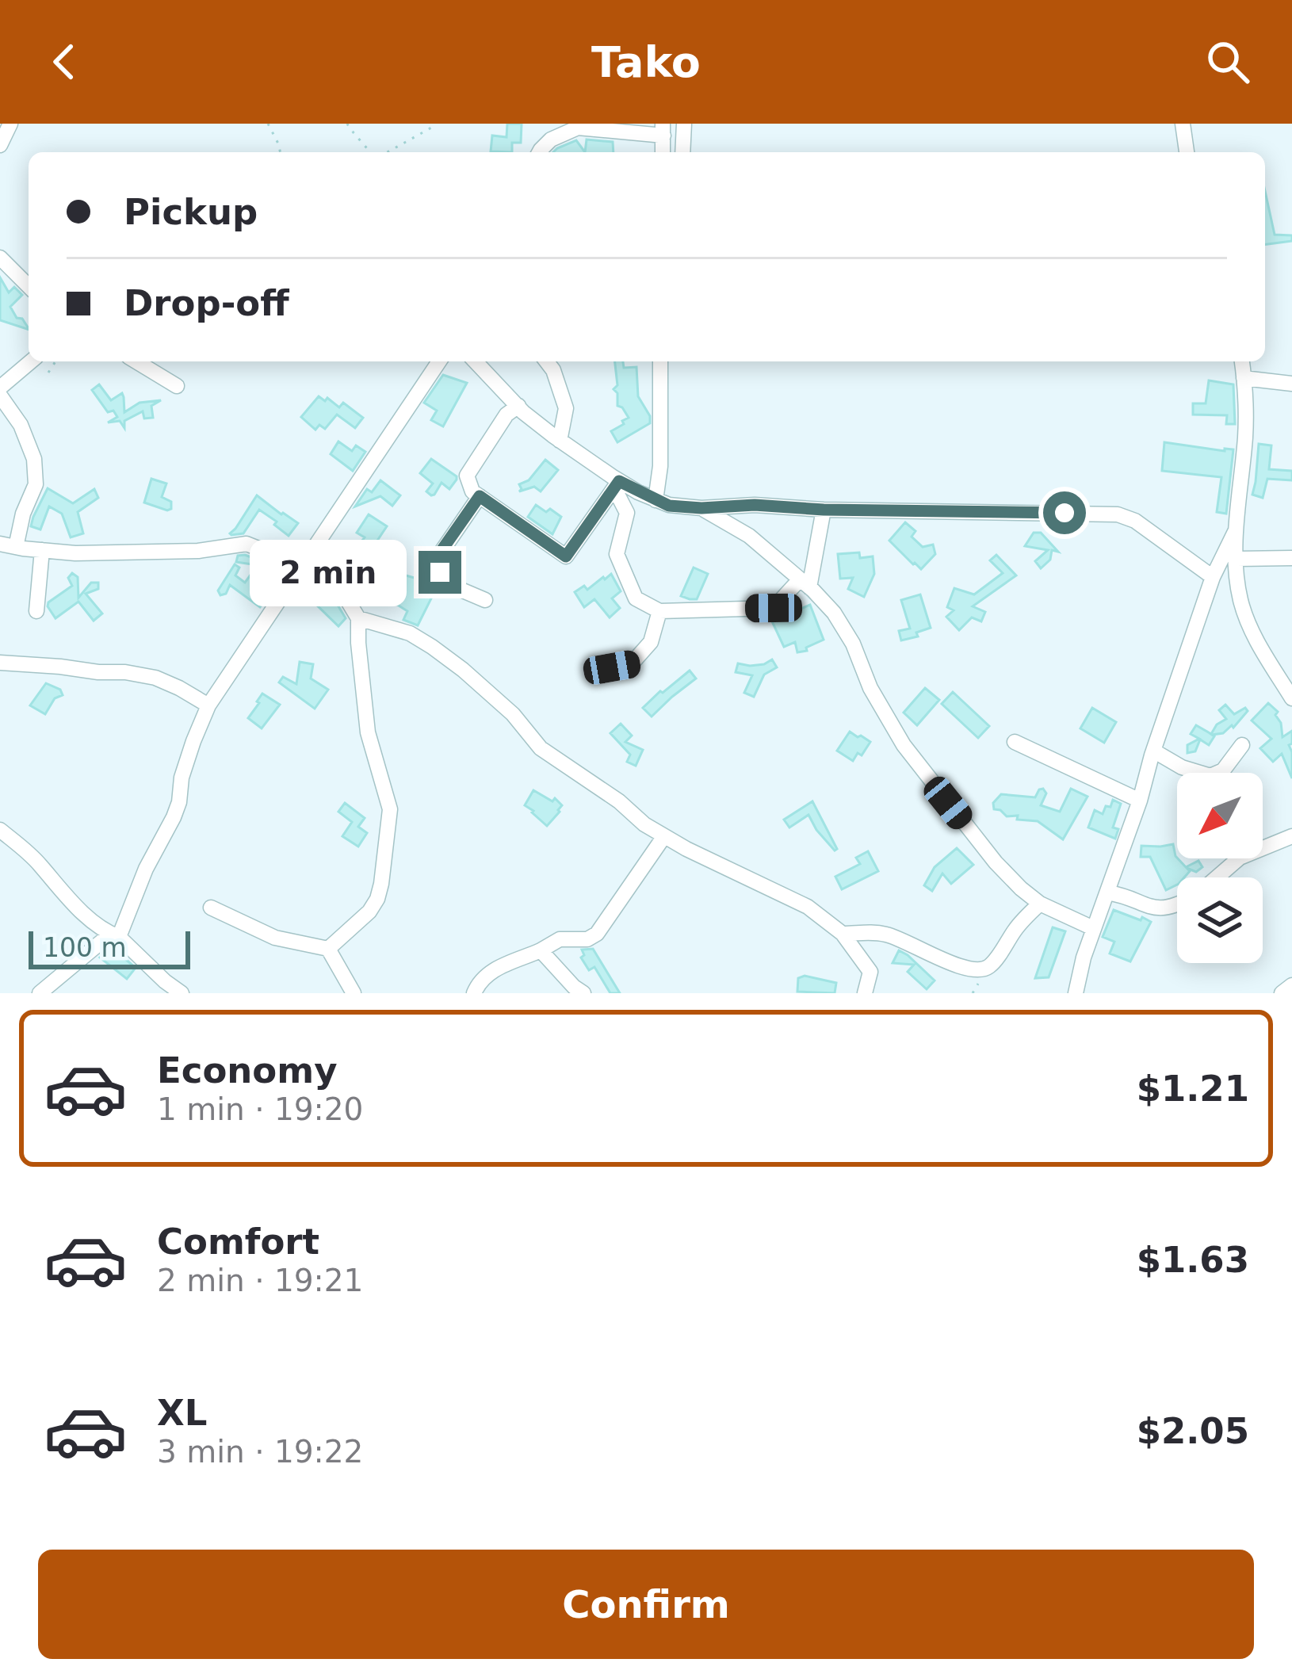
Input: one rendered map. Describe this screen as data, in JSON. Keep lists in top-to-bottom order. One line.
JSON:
{"scale_bar":"100 m","north":"bottom left","page":{"header":"Tako","banner":["Pickup","Drop-off"],"bubble":"2 min","scale":"100 m","list":[{"name":"Economy","note":"1 min · 19:20","value":"$1.21"},{"name":"Comfort","note":"2 min · 19:21","value":"$1.63"},{"name":"XL","note":"3 min · 19:22","value":"$2.05"}],"buttons":"Confirm"}}
